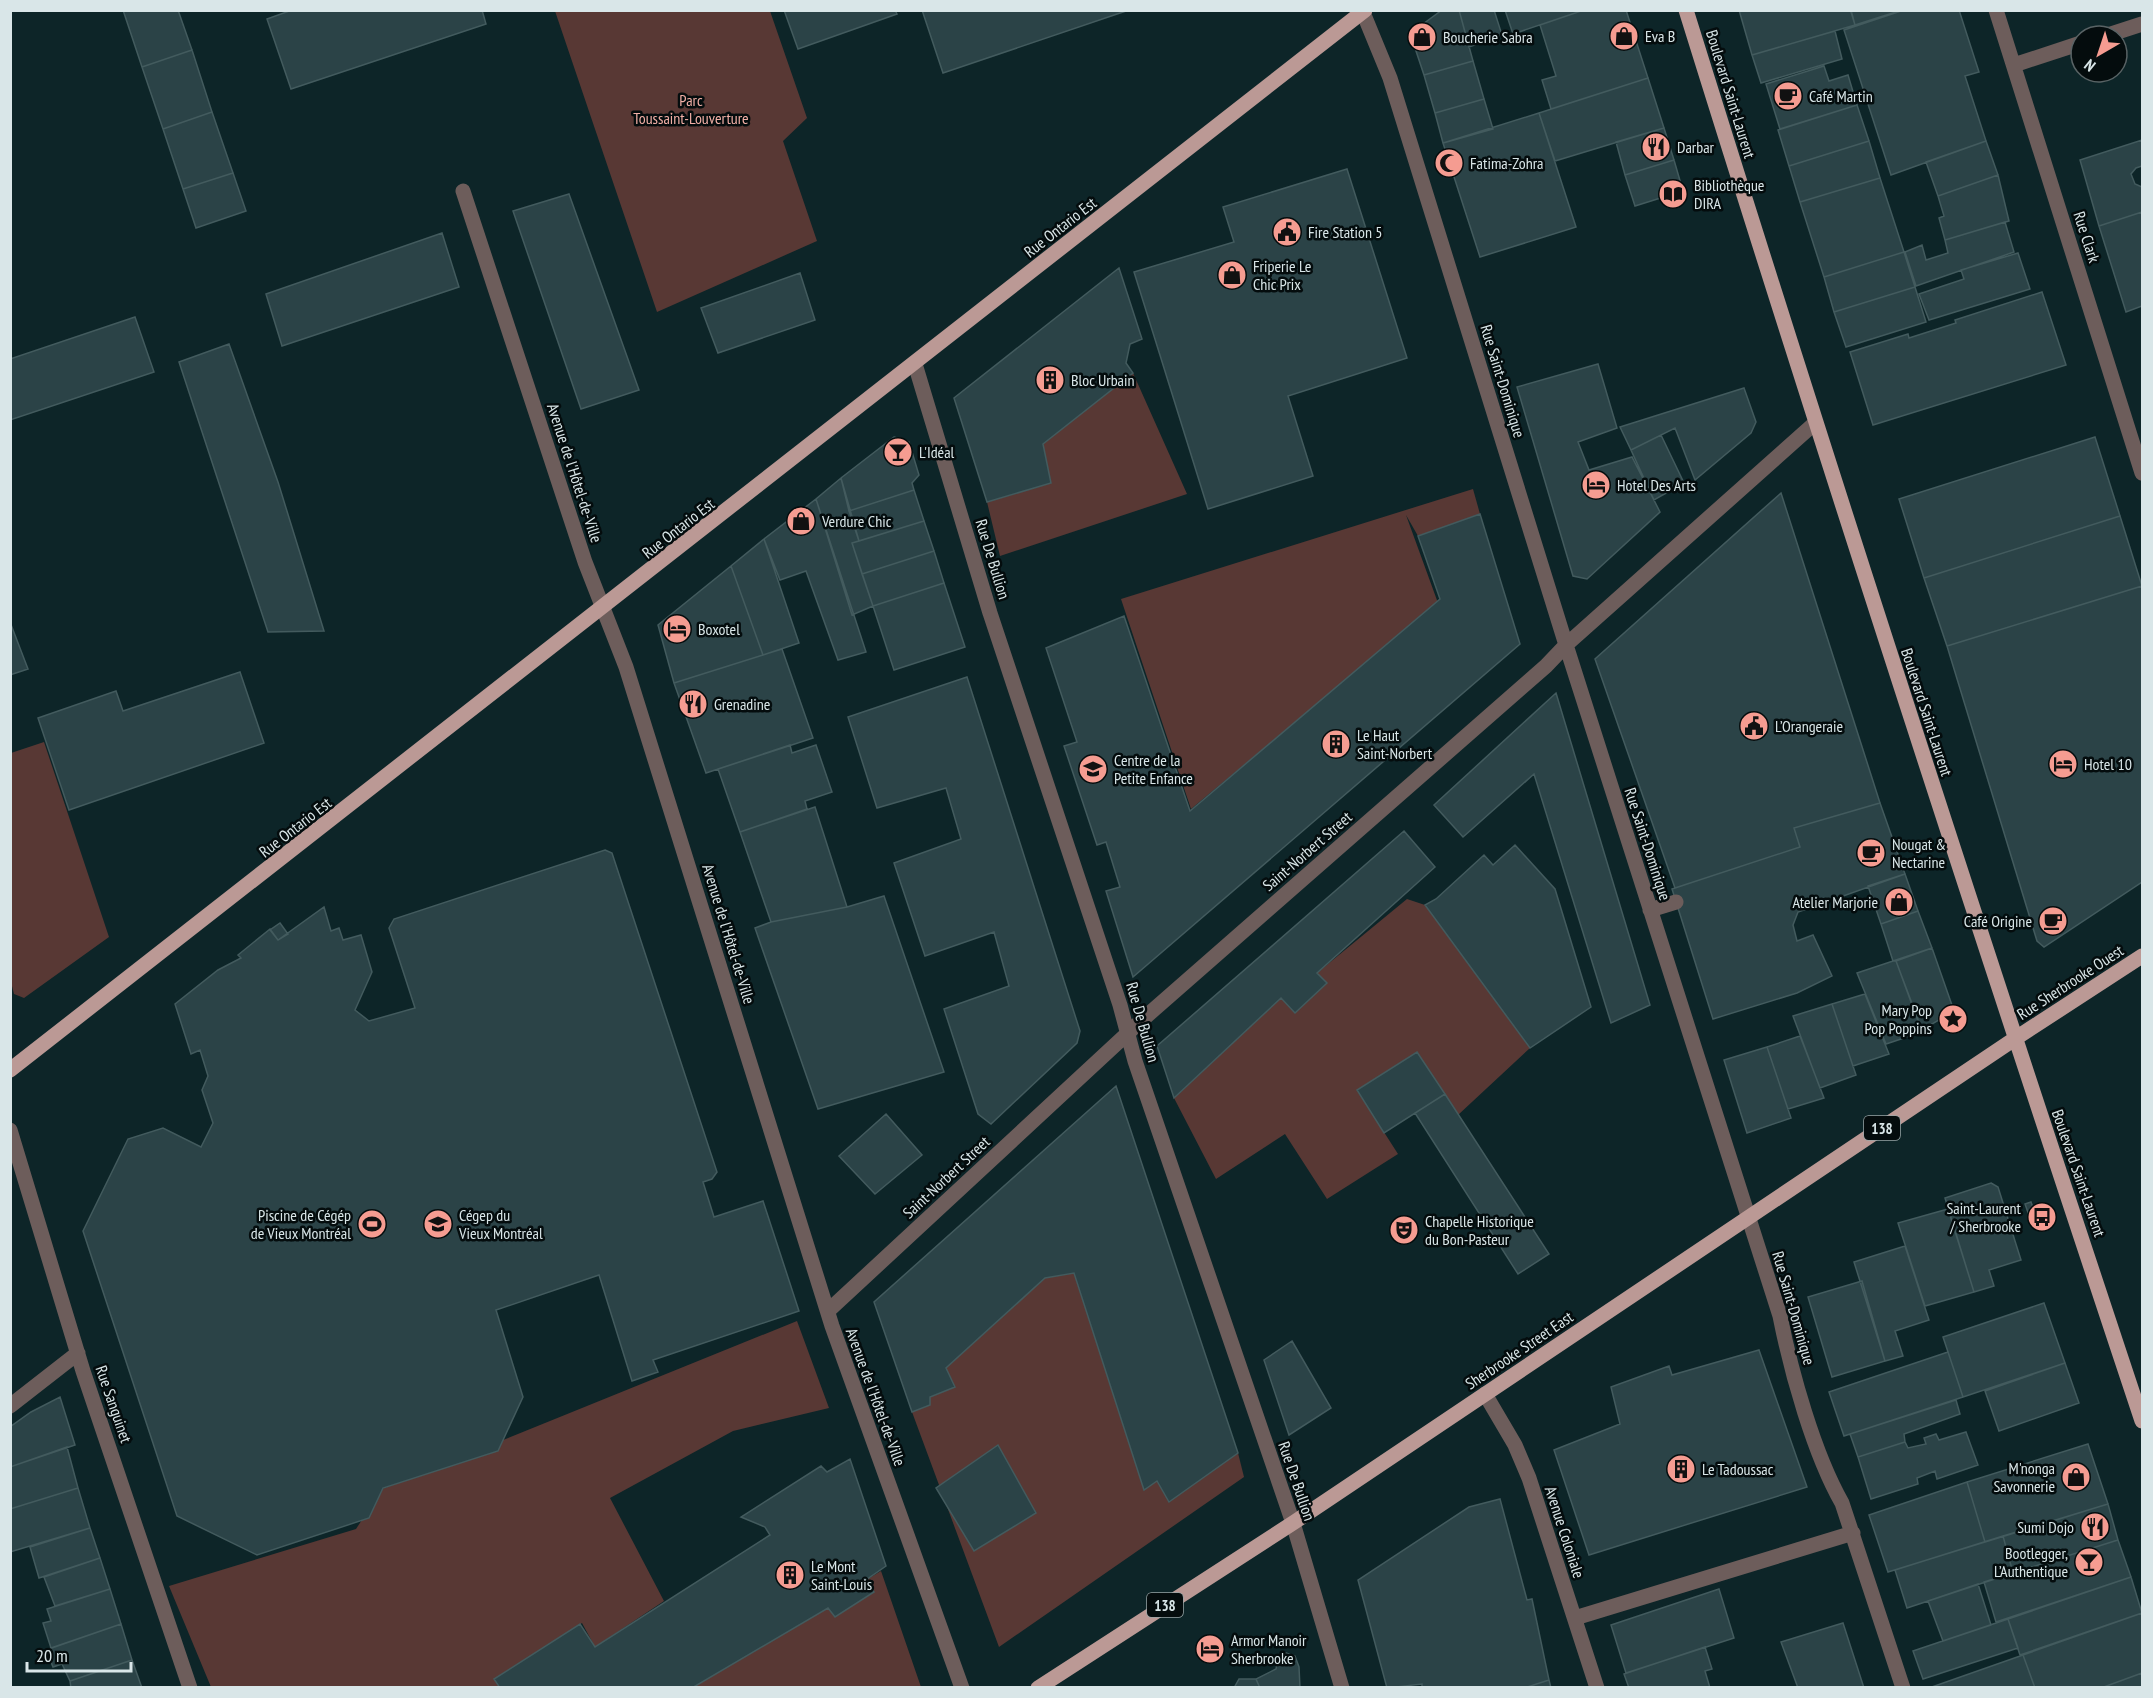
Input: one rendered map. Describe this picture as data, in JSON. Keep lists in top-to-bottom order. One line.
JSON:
{"streets":{"main road":["Boulevard Saint-Laurent","Rue Ontario Est","Rue Sherbrooke Ouest","138","Sherbrooke Street East"],"street":["Rue Clark","Rue Saint-Dominique","Avenue de l'Hôtel-de-Ville","Rue De Bullion","Saint-Norbert Street","Rue Sanguinet","Avenue Coloniale"]},"crossings":[["Boulevard Saint-Laurent","Saint-Norbert Street"],["Boulevard Saint-Laurent","Rue Sherbrooke Ouest"],["Boulevard Saint-Laurent","Sherbrooke Street East"],["Rue Ontario Est","Rue Saint-Dominique"],["Rue Ontario Est","Avenue de l'Hôtel-de-Ville"],["Rue Ontario Est","Rue De Bullion"],["Rue Saint-Dominique","Saint-Norbert Street"],["Rue Saint-Dominique","Sherbrooke Street East"],["Avenue de l'Hôtel-de-Ville","Saint-Norbert Street"],["Rue De Bullion","Saint-Norbert Street"],["Rue De Bullion","Sherbrooke Street East"],["Rue Sherbrooke Ouest","Sherbrooke Street East"],["Sherbrooke Street East","Avenue Coloniale"]],"parks":["Parc Toussaint-Louverture"],"places":{"shop":["Eva B","Boucherie Sabra","Friperie Le Chic Prix","Verdure Chic","Atelier Marjorie","M'nonga Savonnerie"],"cafe":["Café Martin","Nougat & Nectarine","Café Origine"],"restaurant":["Darbar","Grenadine","Sumi Dojo"],"mosque":["Fatima-Zohra"],"library":["Bibliothèque DIRA"],"public building":["Fire Station 5","L’Orangeraie"],"building":["Bloc Urbain","Le Haut Saint-Norbert","Le Tadoussac","Le Mont Saint-Louis"],"bar":["L'Idéal","Bootlegger, L’Authentique"],"hotel":["Hotel Des Arts","Boxotel","Hotel 10","Armor Manoir Sherbrooke"],"school or university":["Centre de la Petite Enfance","Cégep du Vieux Montréal"],"place":["Mary Pop Pop Poppins"],"bus stop":["Saint-Laurent / Sherbrooke"],"sports":["Piscine de Cégép de Vieux Montréal"],"theatre":["Chapelle Historique du Bon-Pasteur"]},"scale_bar":"20 m","north":"bottom left"}
